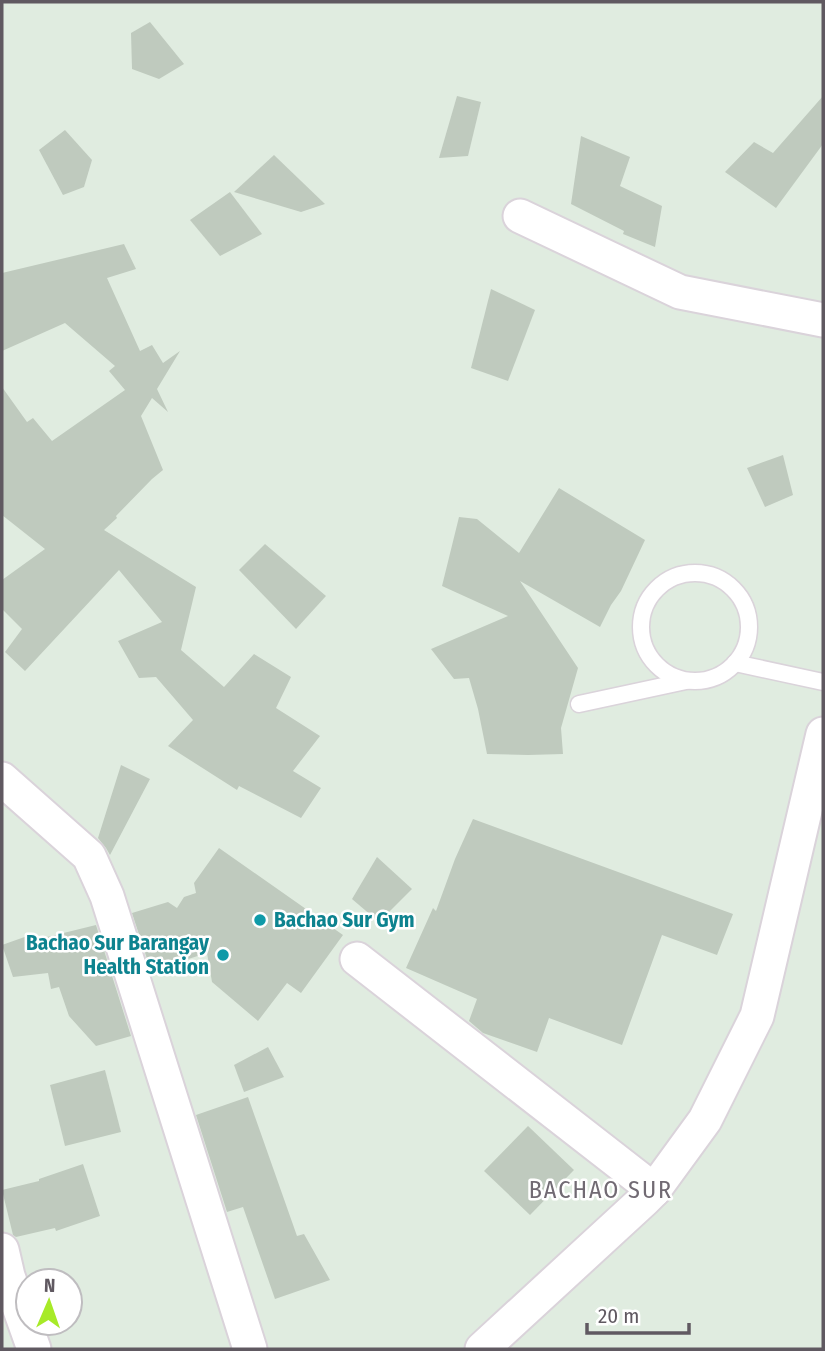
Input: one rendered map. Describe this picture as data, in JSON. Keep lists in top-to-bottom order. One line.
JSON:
{"districts":["BACHAO SUR"],"places":["Bachao Sur Gym","Bachao Sur Barangay Health Station"],"scale_bar":"20 m","north":"top"}
